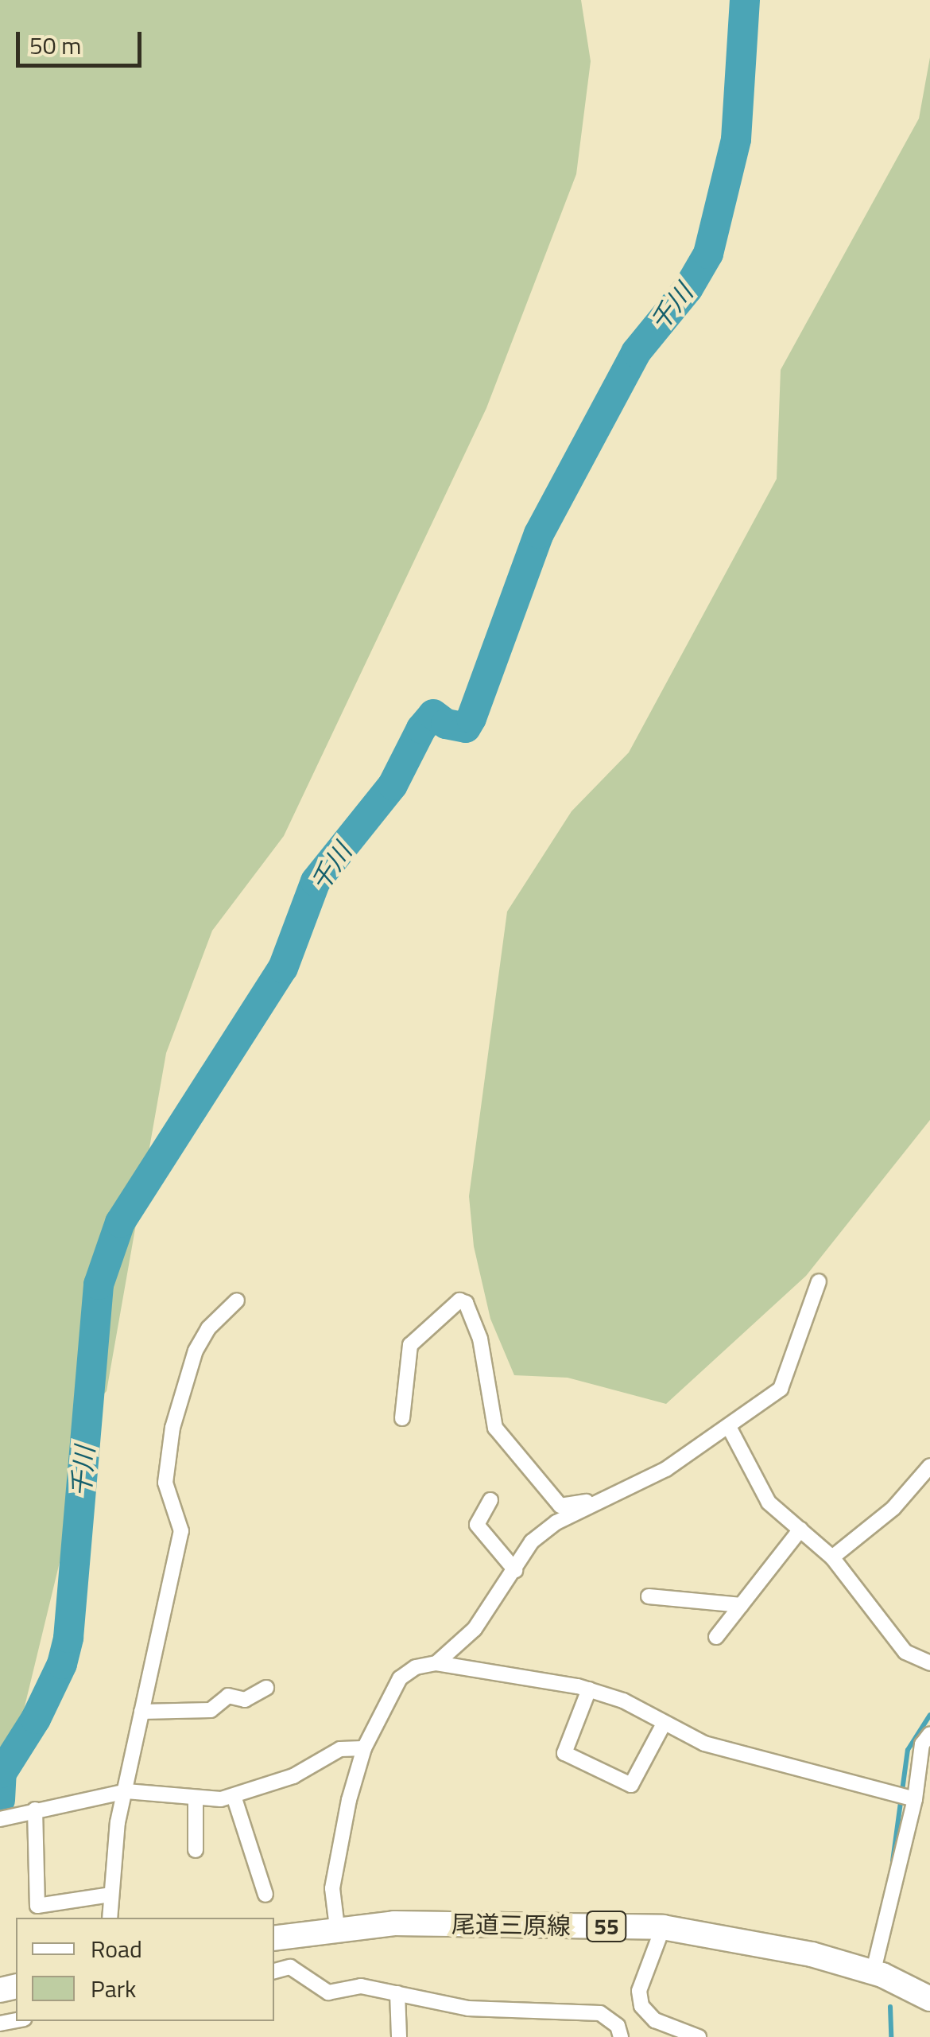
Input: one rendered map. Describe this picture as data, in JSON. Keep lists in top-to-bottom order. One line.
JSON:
{"streets":{"main road":["尾道三原線","55"]},"water":["千川"],"legend":["Road","Park"],"scale_bar":"50 m"}
